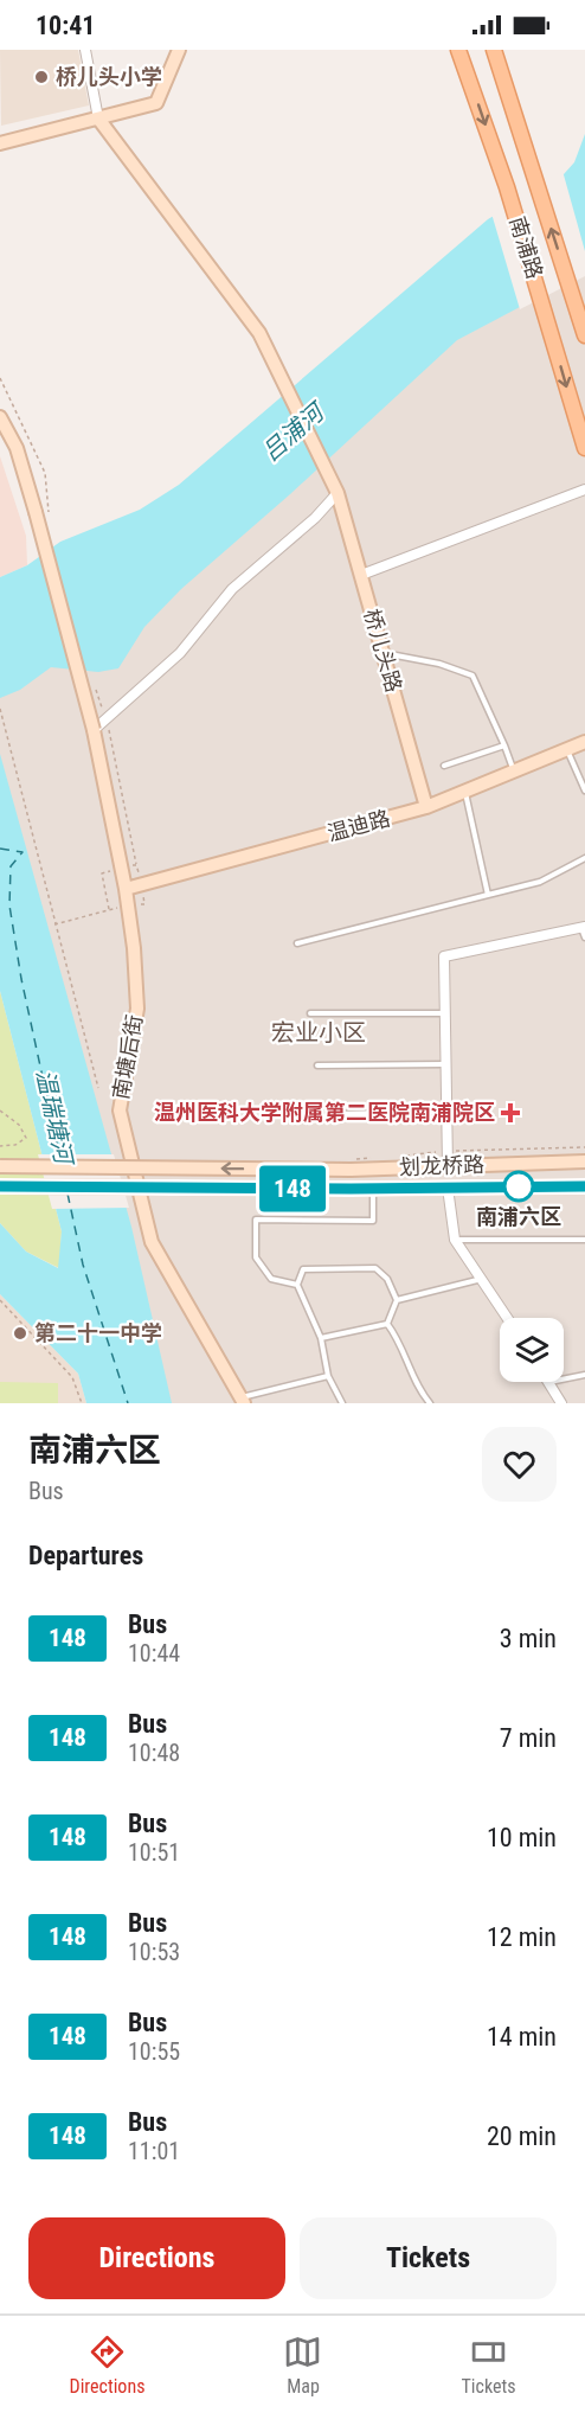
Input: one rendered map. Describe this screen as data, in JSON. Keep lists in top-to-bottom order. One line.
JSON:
{"streets":{"main road":["南浦路"],"street":["桥儿头路","温迪路","南塘后街","划龙桥路"]},"crossings":[["桥儿头路","温迪路"],["温迪路","南塘后街"]],"districts":["宏业小区"],"water":["吕浦河","温瑞塘河"],"places":{"other":["桥儿头小学","南浦六区","第二十一中学"],"health":["温州医科大学附属第二医院南浦院区"]},"lines":["bus line 148"],"page":{"status":"10:41","on_map":"148","heading":[["南浦六区","Bus"],"Departures"],"list":[{"mark":"148","name":"Bus","note":"10:44","value":"3 min"},{"mark":"148","name":"Bus","note":"10:48","value":"7 min"},{"mark":"148","name":"Bus","note":"10:51","value":"10 min"},{"mark":"148","name":"Bus","note":"10:53","value":"12 min"},{"mark":"148","name":"Bus","note":"10:55","value":"14 min"},{"mark":"148","name":"Bus","note":"11:01","value":"20 min"}],"buttons":["Directions","Tickets"],"tabs":["Directions","Map","Tickets"]}}
